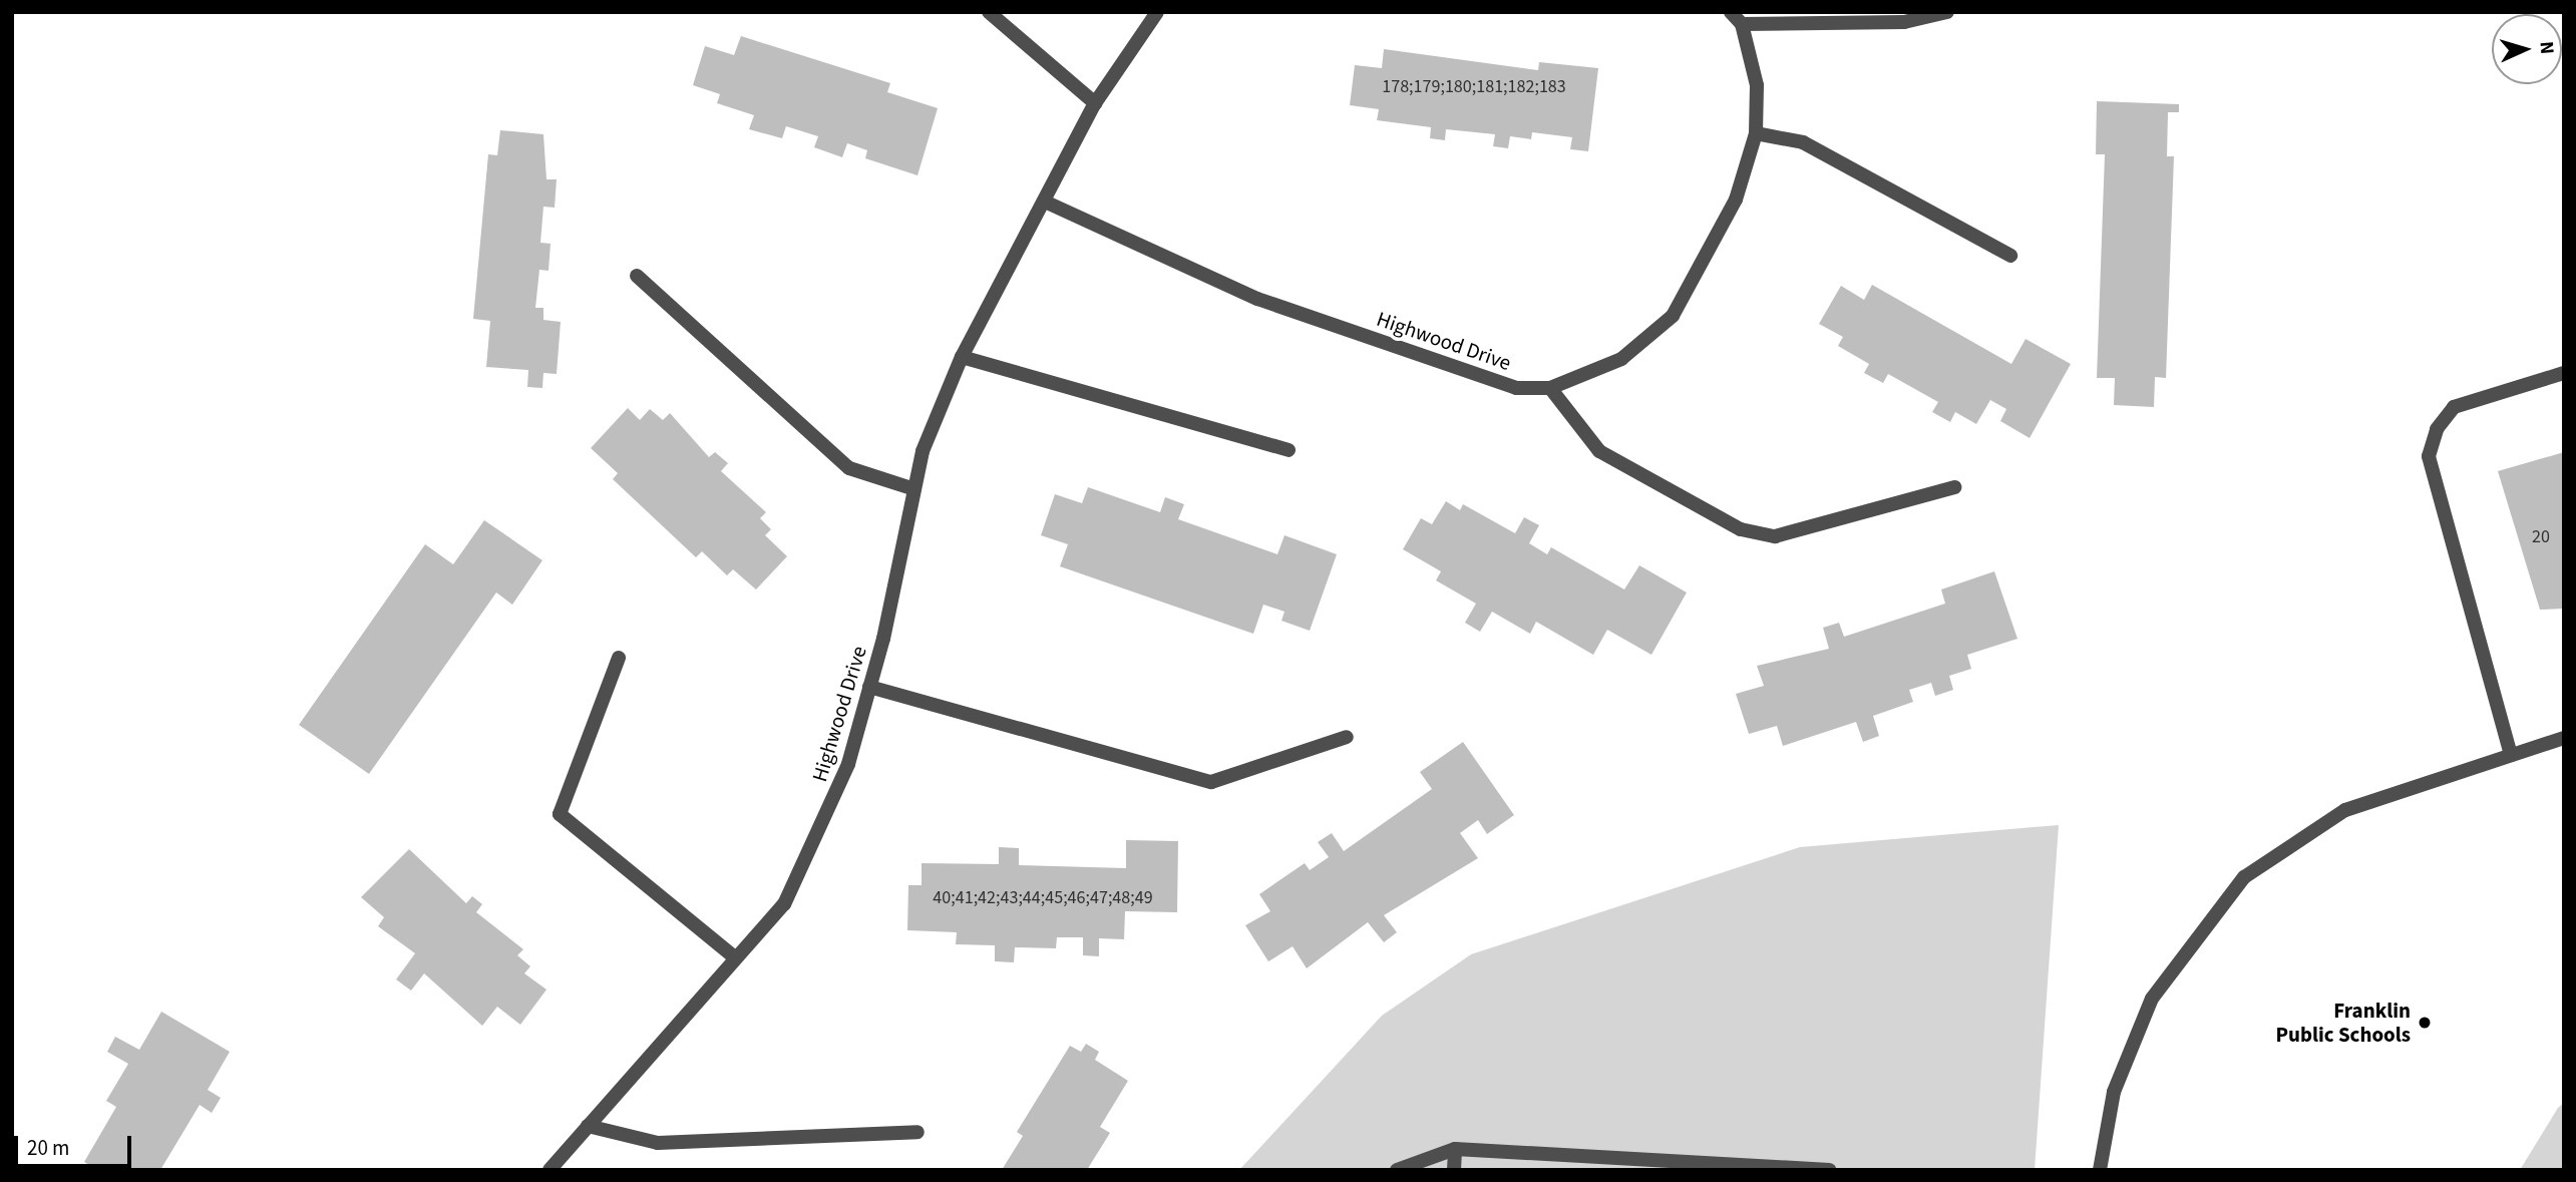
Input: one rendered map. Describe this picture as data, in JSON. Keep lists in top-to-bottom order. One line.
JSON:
{"streets":{"street":["Highwood Drive"]},"places":["Franklin Public Schools"],"house_numbers":["178;179;180;181;182;183","20","40;41;42;43;44;45;46;47;48;49"],"scale_bar":"20 m","north":"right"}
